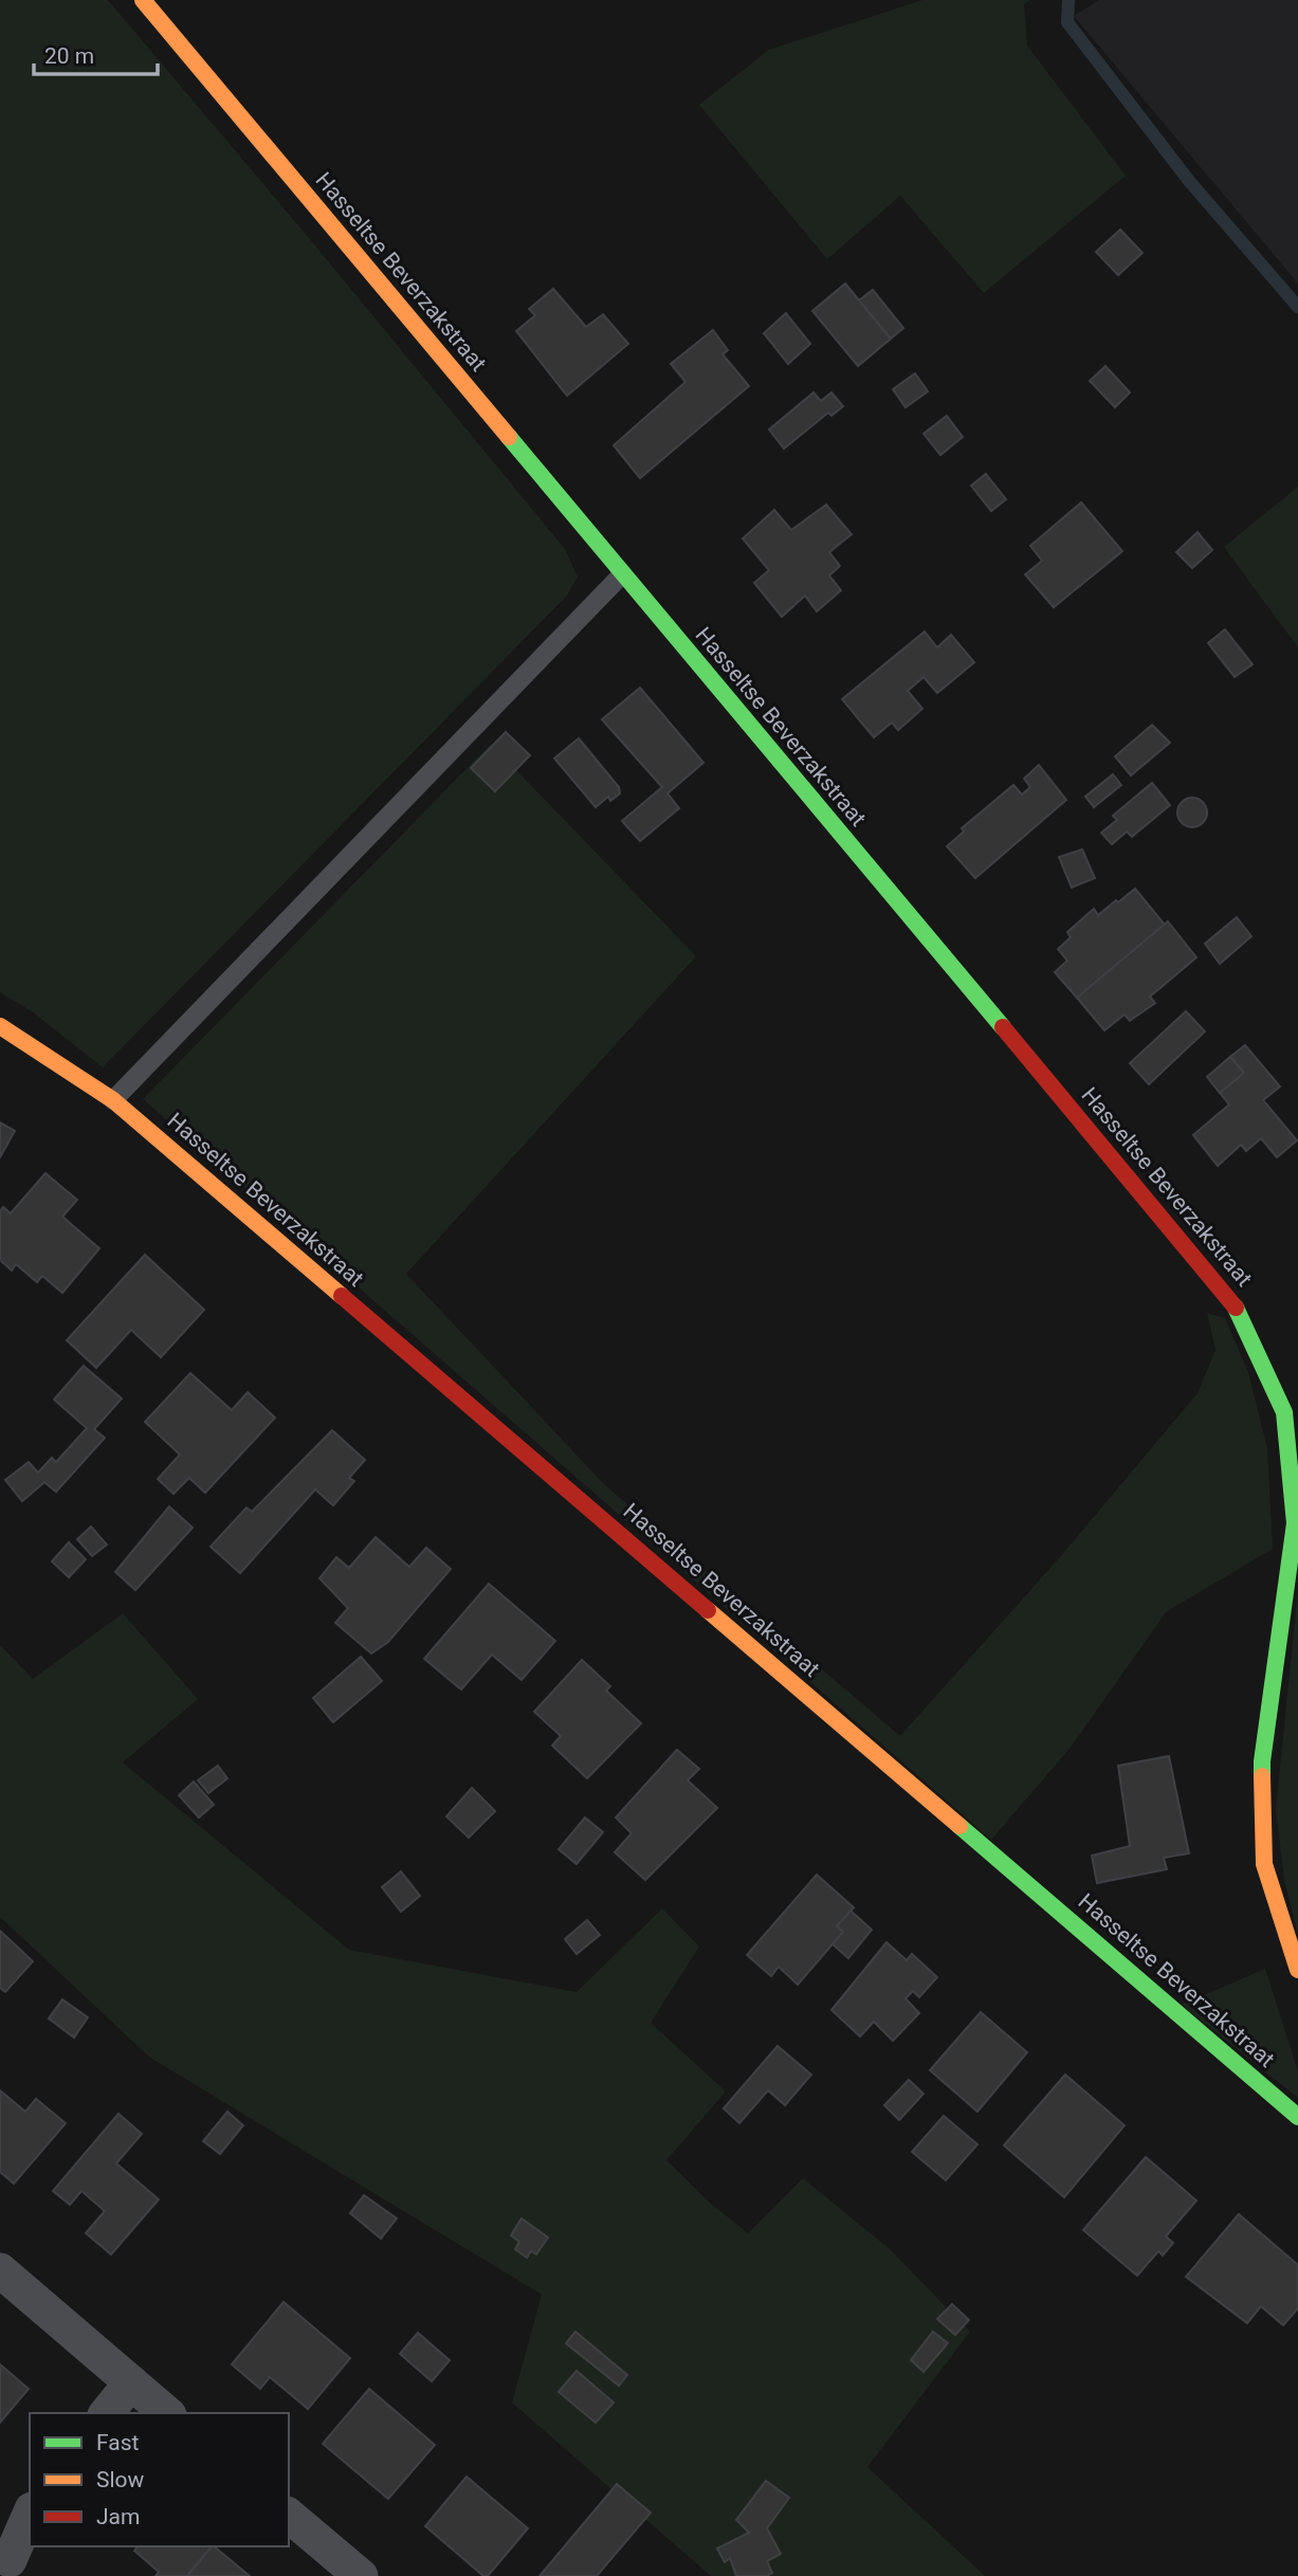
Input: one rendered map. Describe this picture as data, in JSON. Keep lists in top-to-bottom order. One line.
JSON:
{"streets":{"street":["Hasseltse Beverzakstraat"]},"legend":["Fast","Slow","Jam"],"scale_bar":"20 m"}
